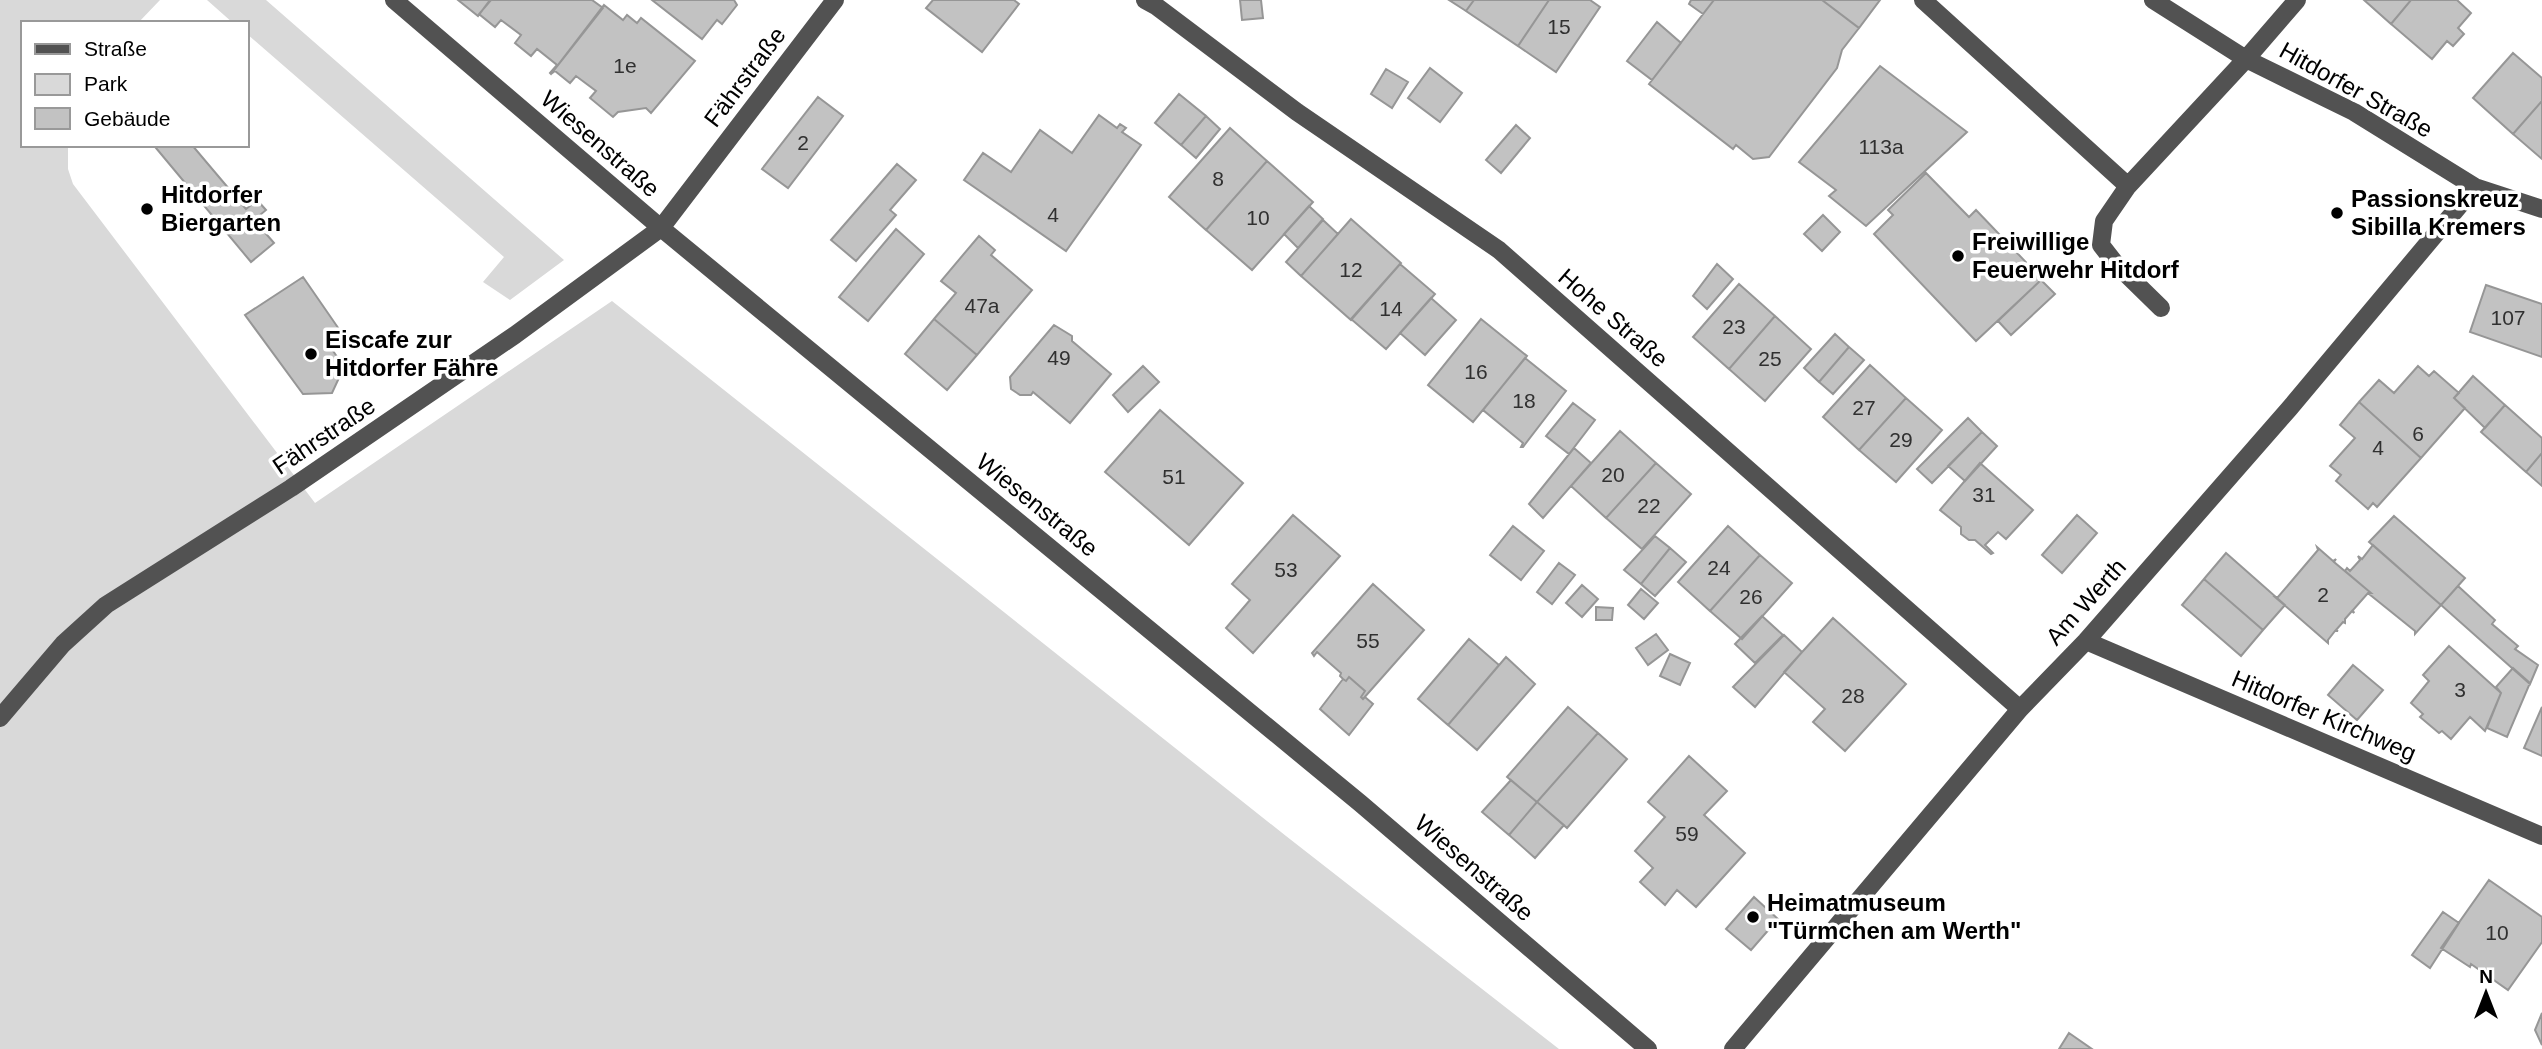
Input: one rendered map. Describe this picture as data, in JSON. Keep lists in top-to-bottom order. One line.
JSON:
{"streets":{"street":["Fährstraße","Hitdorfer Straße","Wiesenstraße","Hohe Straße","Am Werth","Hitdorfer Kirchweg"]},"crossings":[["Fährstraße","Wiesenstraße"],["Hitdorfer Straße","Am Werth"],["Hohe Straße","Am Werth"],["Am Werth","Hitdorfer Kirchweg"]],"places":["Hitdorfer Biergarten","Passionskreuz Sibilla Kremers","Freiwillige Feuerwehr Hitdorf","Eiscafe zur Hitdorfer Fähre","Heimatmuseum \"Türmchen am Werth\""],"house_numbers":["15","1e","2","113a","8","4","10","12","47a","14","107","23","49","25","16","18","27","6","29","4","20","51","31","22","24","53","2","26","55","3","28","59","10"],"legend":["Straße","Park","Gebäude"],"north":"top"}
